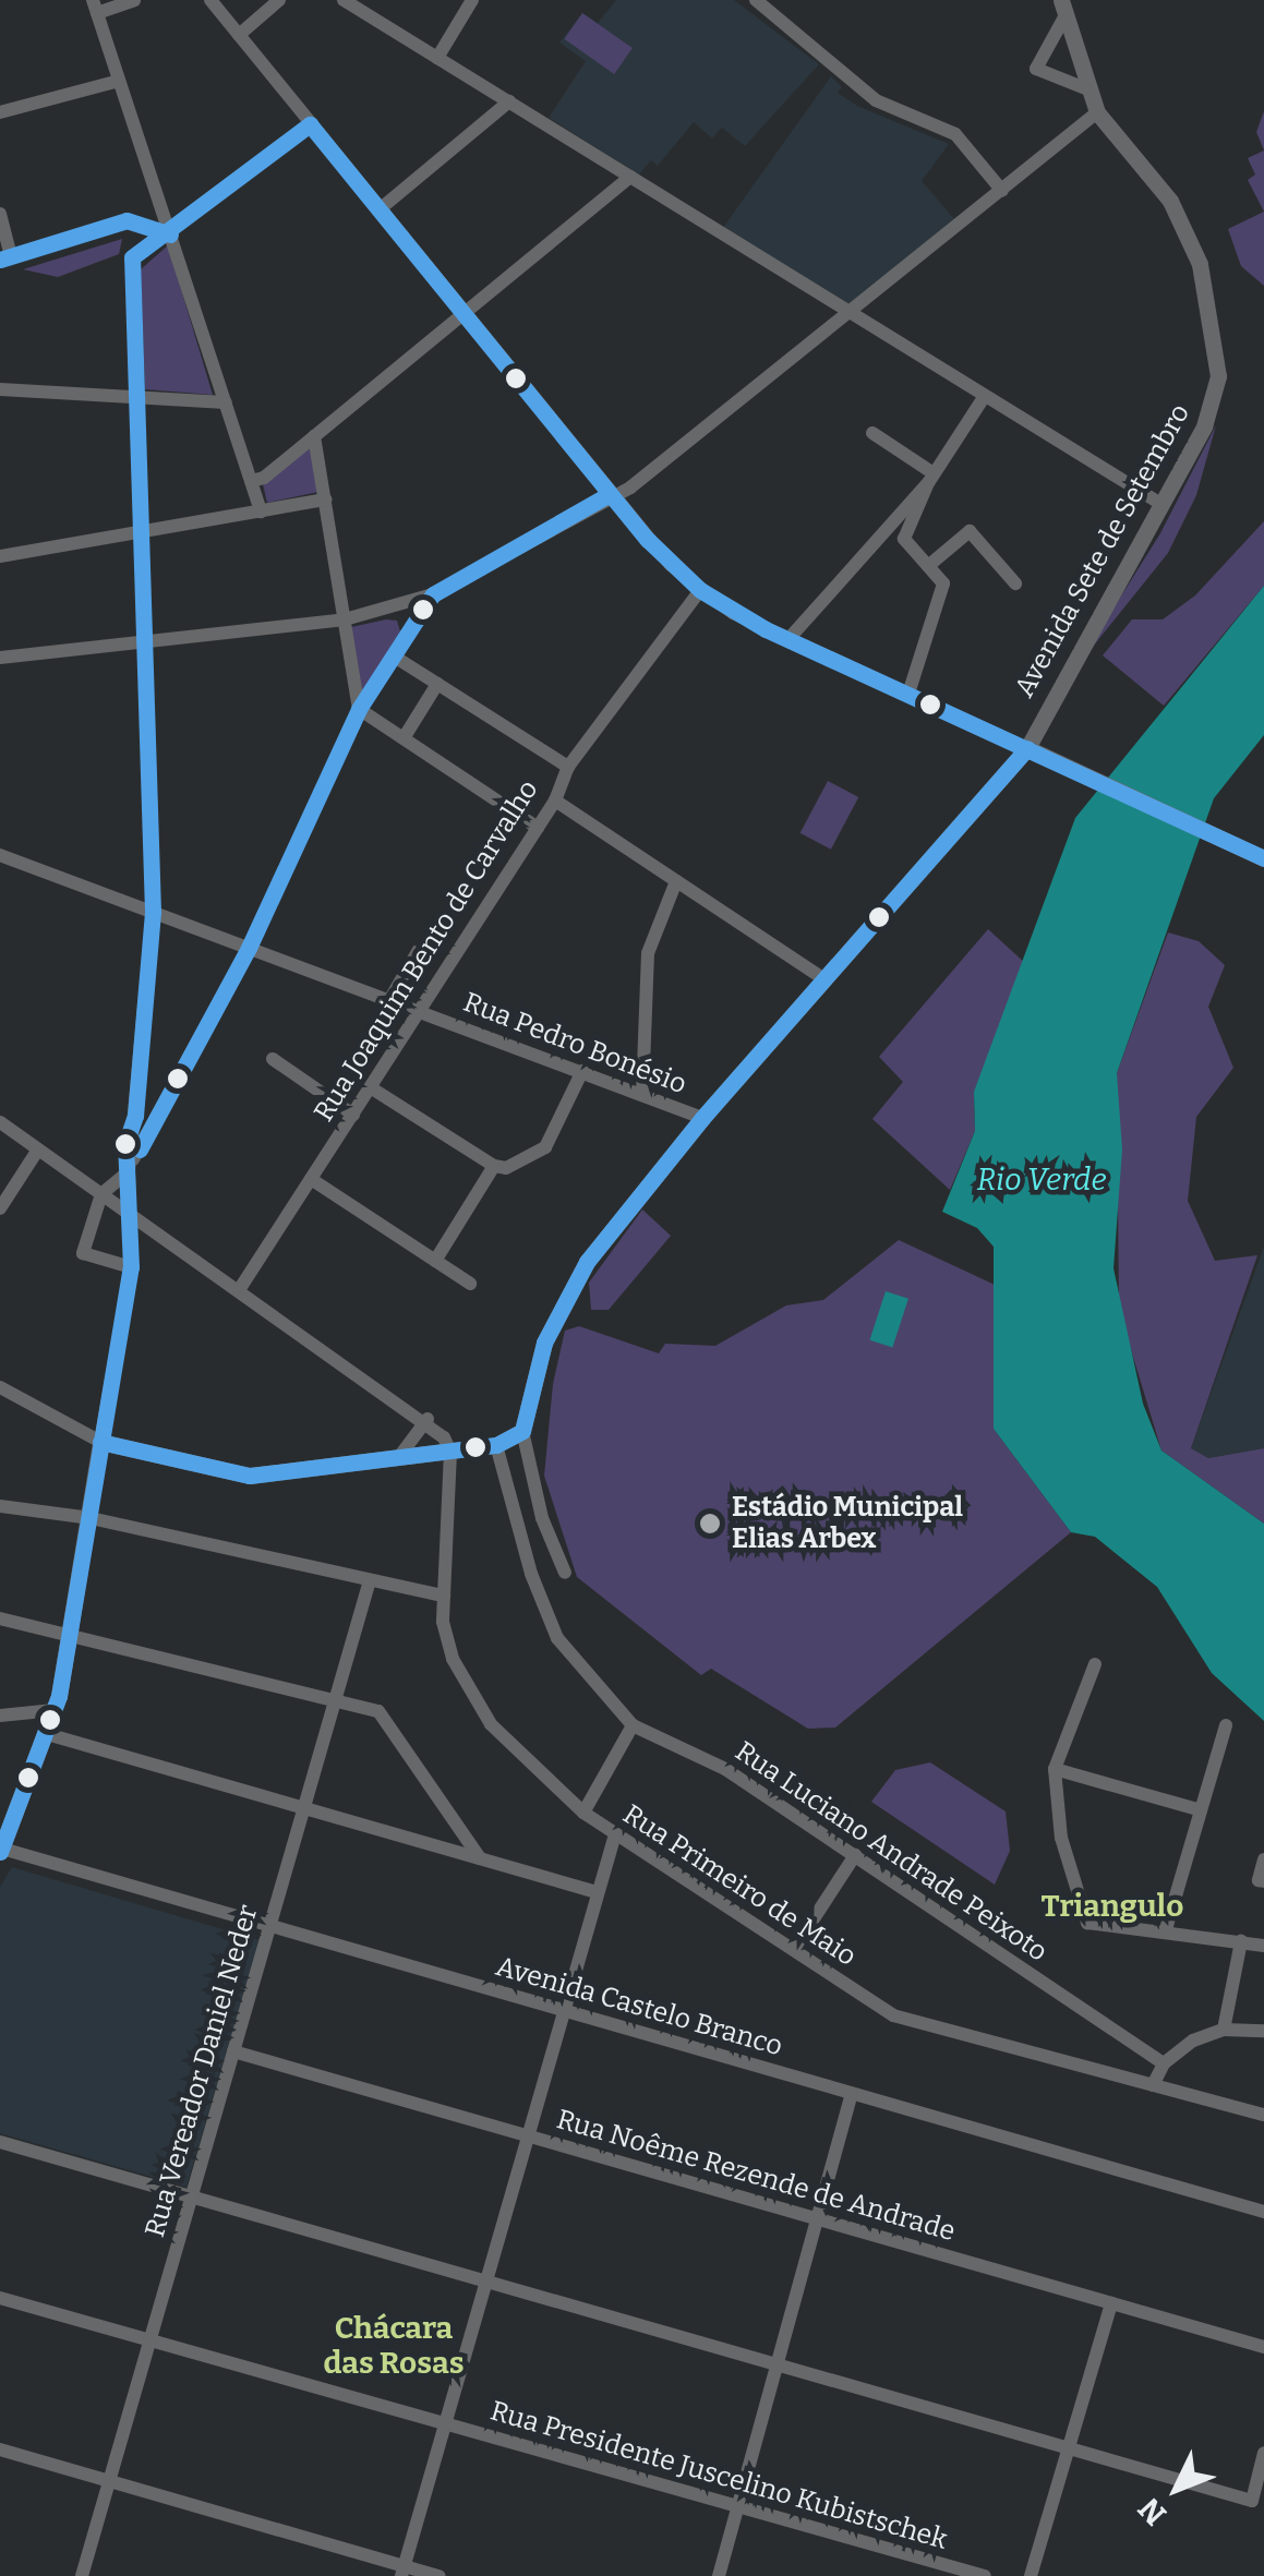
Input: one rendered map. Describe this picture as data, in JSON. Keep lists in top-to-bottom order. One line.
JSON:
{"streets":{"main road":["Avenida Sete de Setembro"],"street":["Rua Joaquim Bento de Carvalho","Rua Pedro Bonésio","Rua Luciano Andrade Peixoto","Rua Primeiro de Maio","Avenida Castelo Branco","Rua Vereador Daniel Neder","Rua Noême Rezende de Andrade","Rua Presidente Juscelino Kubistschek"]},"crossings":[["Avenida Sete de Setembro","Rua Pedro Bonésio"],["Rua Joaquim Bento de Carvalho","Rua Pedro Bonésio"],["Avenida Castelo Branco","Rua Vereador Daniel Neder"],["Rua Vereador Daniel Neder","Rua Noême Rezende de Andrade"],["Rua Vereador Daniel Neder","Rua Presidente Juscelino Kubistschek"]],"districts":["Triangulo","Chácara das Rosas"],"water":["Rio Verde"],"places":["Estádio Municipal Elias Arbex"],"north":"bottom left"}
